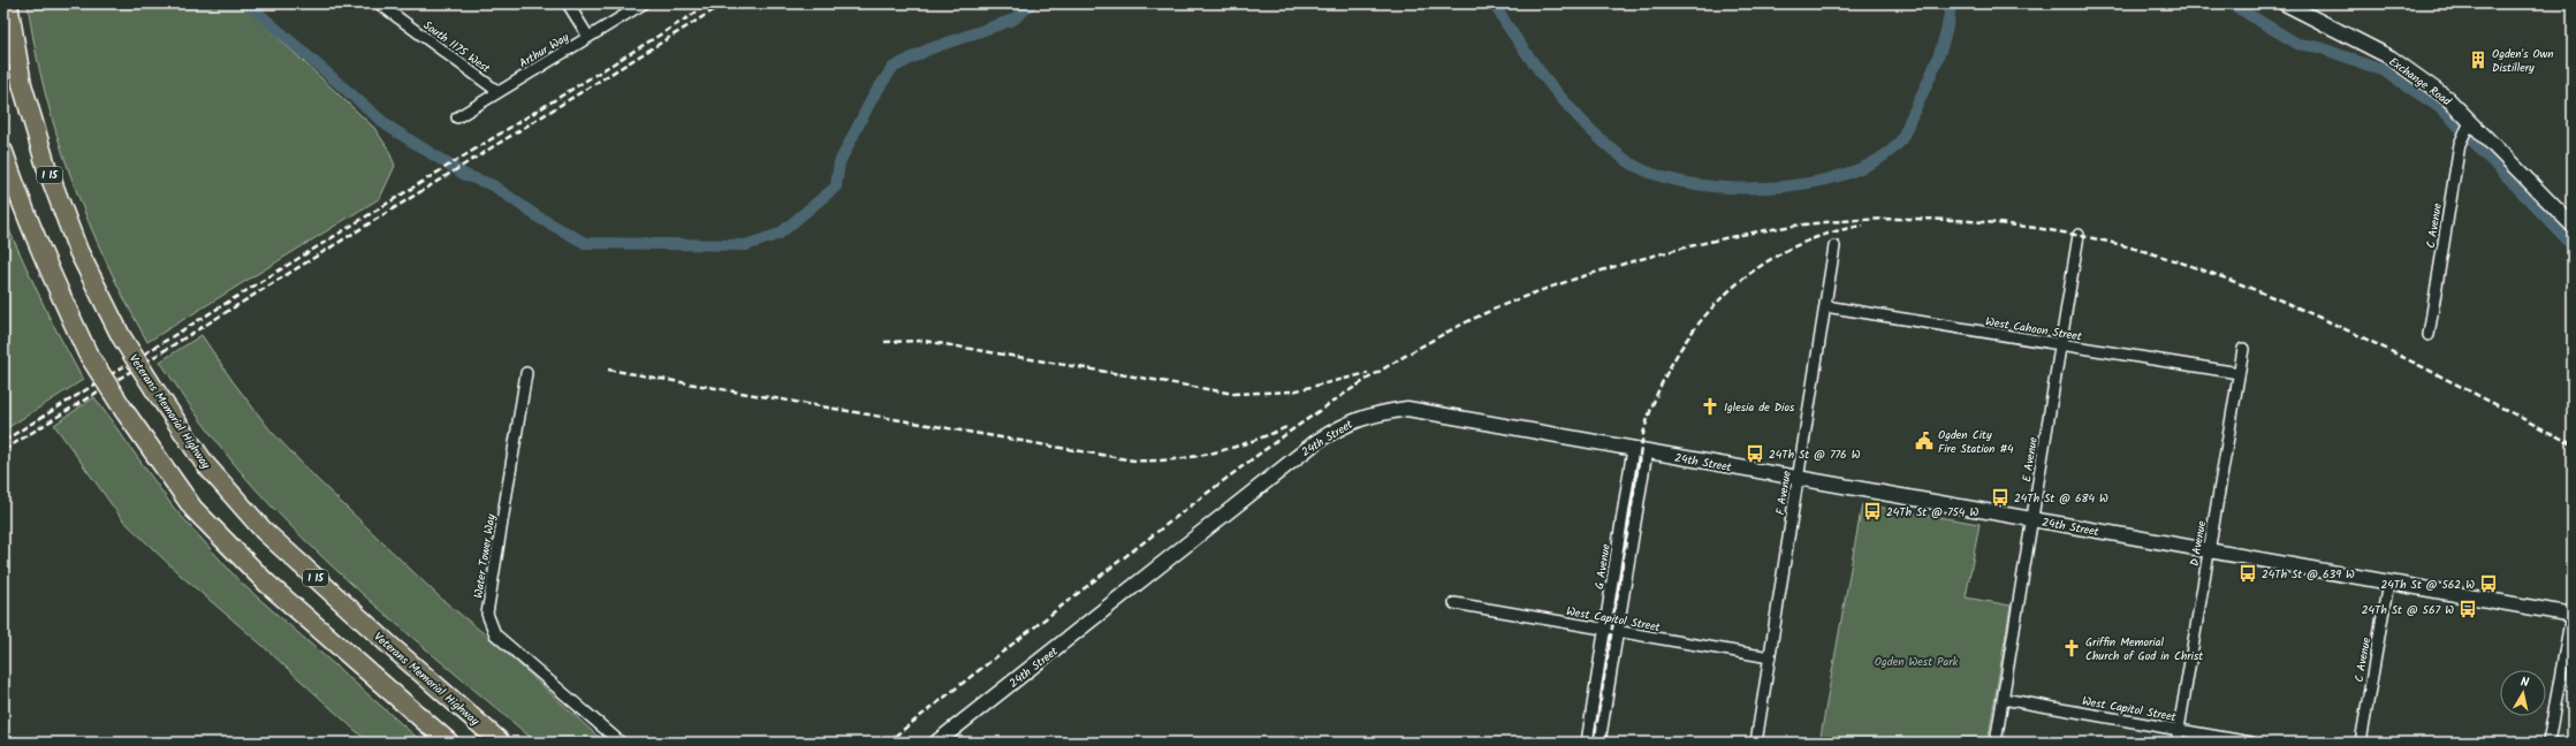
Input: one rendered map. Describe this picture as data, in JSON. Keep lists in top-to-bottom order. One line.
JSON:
{"streets":{"highway":["I 15","Veterans Memorial Highway"],"main road":["Exchange Road","24th Street"],"street":["South 1175 West","Arthur Way","C Avenue","West Cahoon Street","E Avenue","F Avenue","D Avenue","Water Tower Way","G Avenue","West Capitol Street"]},"crossings":[["South 1175 West","Arthur Way"],["Exchange Road","C Avenue"],["C Avenue","24th Street"],["West Cahoon Street","E Avenue"],["West Cahoon Street","F Avenue"],["West Cahoon Street","D Avenue"],["24th Street","E Avenue"],["24th Street","F Avenue"],["24th Street","D Avenue"],["24th Street","G Avenue"],["E Avenue","West Capitol Street"],["F Avenue","West Capitol Street"],["D Avenue","West Capitol Street"],["G Avenue","West Capitol Street"]],"parks":["Ogden West Park"],"places":{"building":["Ogden's Own Distillery"],"church":["Iglesia de Dios","Griffin Memorial Church of God in Christ"],"public building":["Ogden City Fire Station #4"],"bus stop":["24Th St @ 776 W","24Th St @ 684 W","24Th St @ 754 W","24Th St @ 639 W","24Th St @ 562 W","24Th St @ 567 W"]},"north":"top"}
